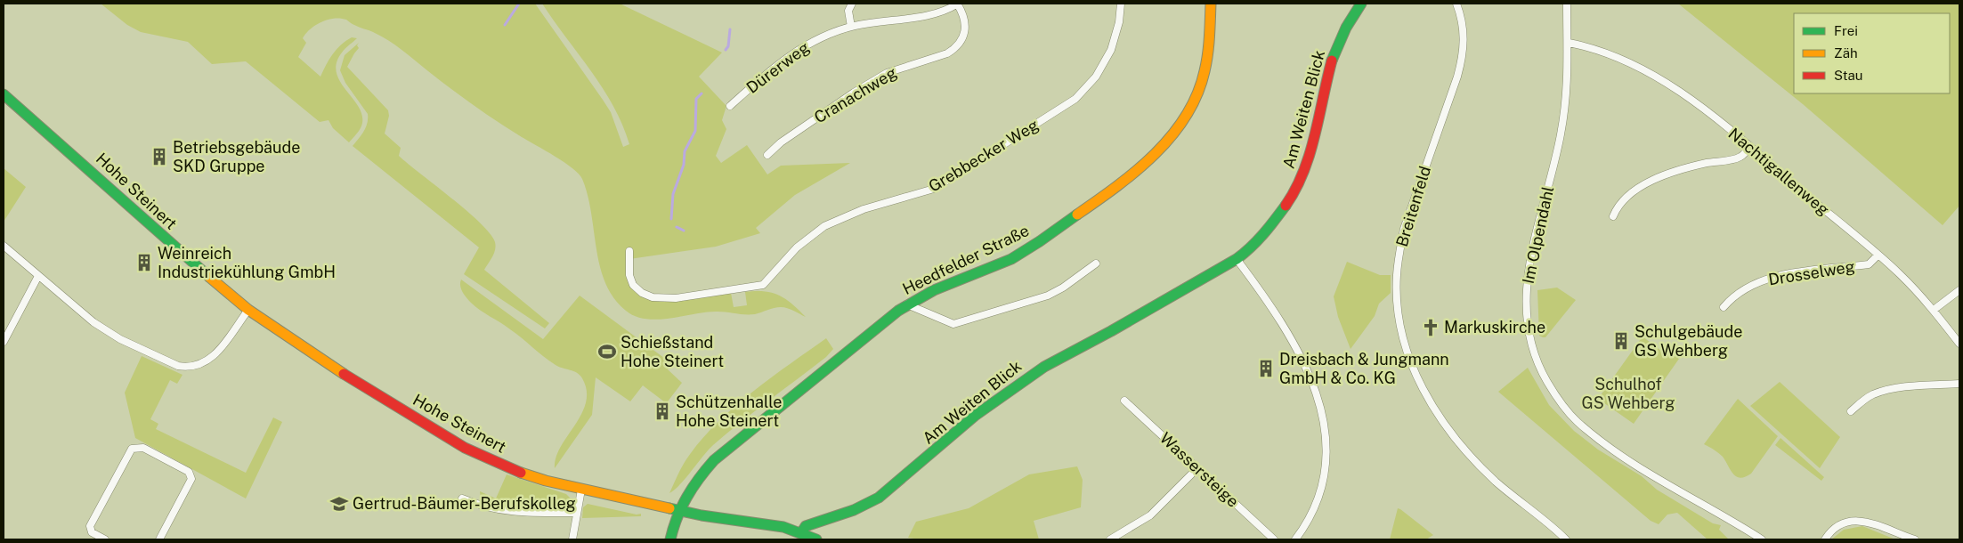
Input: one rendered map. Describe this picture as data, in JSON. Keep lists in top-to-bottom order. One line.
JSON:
{"streets":{"street":["Dürerweg","Cranachweg","Am Weiten Blick","Grebbecker Weg","Nachtigallenweg","Hohe Steinert","Breitenfeld","Im Olpendahl","Heedfelder Straße","Drosselweg","Wassersteige"]},"crossings":[["Dürerweg","Cranachweg"],["Nachtigallenweg","Im Olpendahl"],["Nachtigallenweg","Drosselweg"],["Hohe Steinert","Heedfelder Straße"]],"parks":["Schulhof GS Wehberg"],"places":{"building":["Betriebsgebäude SKD Gruppe","Weinreich Industriekühlung GmbH","Schulgebäude GS Wehberg","Dreisbach & Jungmann GmbH & Co. KG","Schützenhalle Hohe Steinert"],"church":["Markuskirche"],"sports":["Schießstand Hohe Steinert"],"school or university":["Gertrud-Bäumer-Berufskolleg"]},"legend":["Frei","Zäh","Stau"]}
